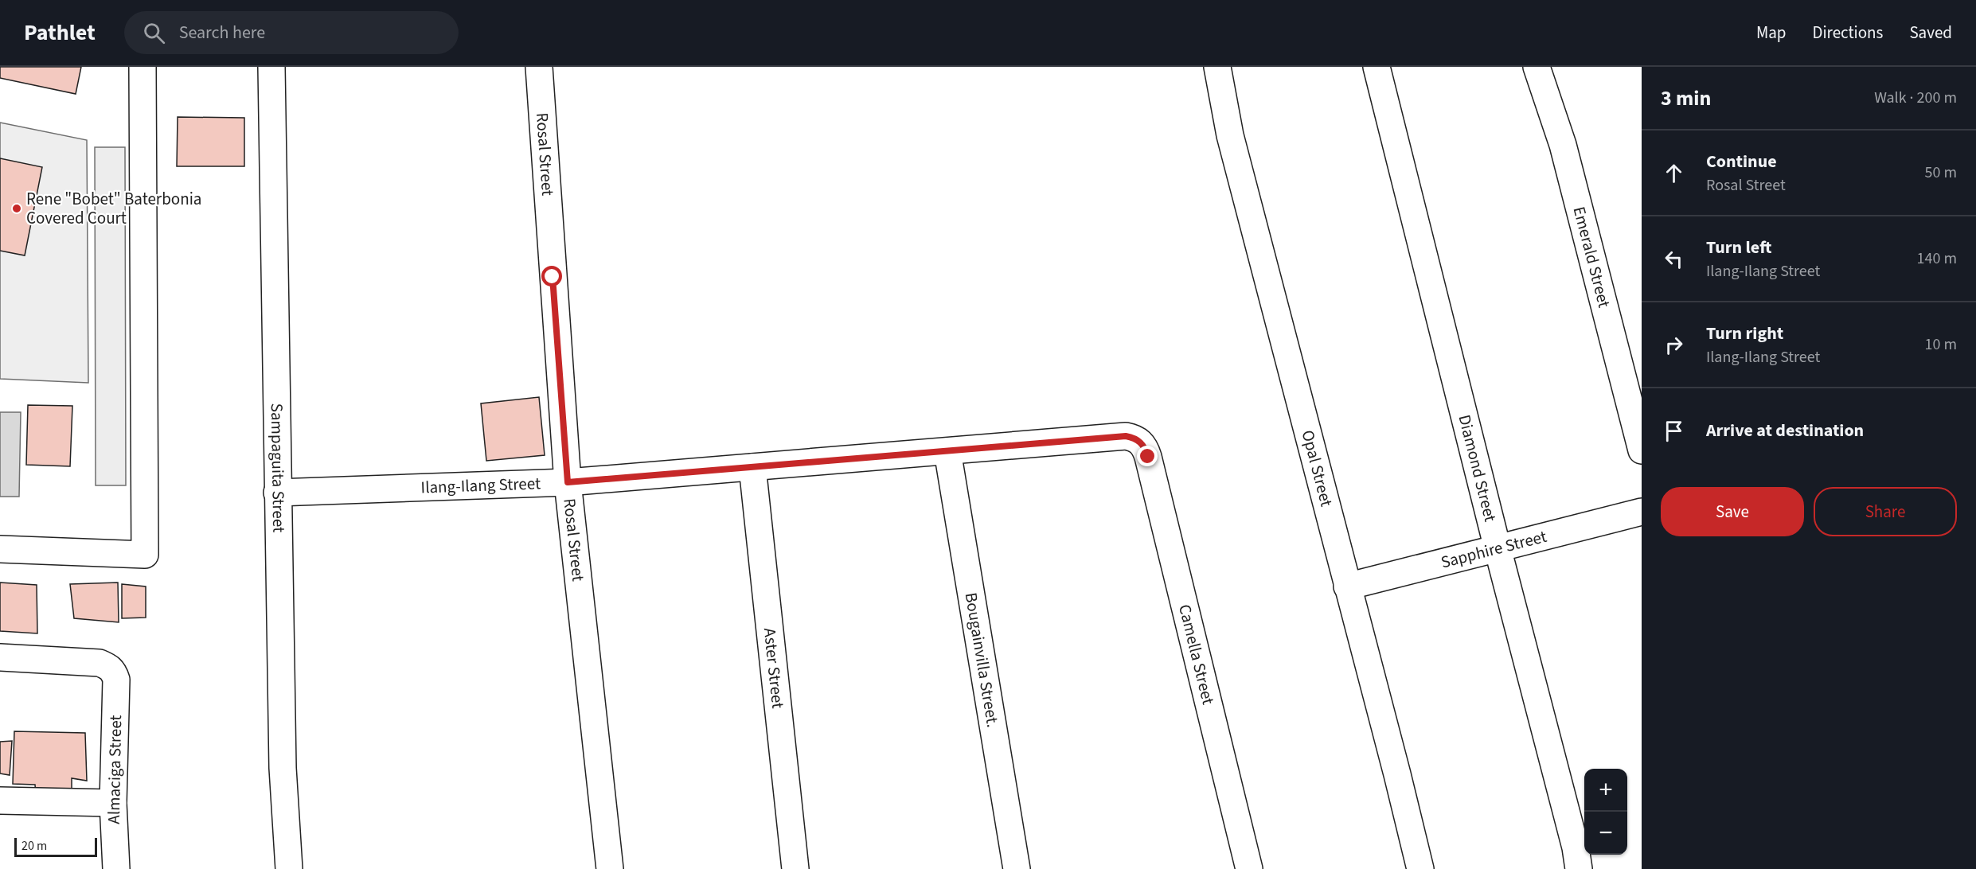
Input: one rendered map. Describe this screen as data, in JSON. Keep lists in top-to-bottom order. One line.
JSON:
{"streets":{"street":["Rosal Street","Emerald Street","Sampaguita Street","Diamond Street","Opal Street","Ilang-Ilang Street","Sapphire Street","Camella Street","Bougainvilla Street.","Aster Street","Almaciga Street"]},"crossings":[["Rosal Street","Ilang-Ilang Street"],["Sampaguita Street","Ilang-Ilang Street"],["Diamond Street","Sapphire Street"],["Opal Street","Sapphire Street"],["Ilang-Ilang Street","Camella Street"],["Ilang-Ilang Street","Bougainvilla Street."],["Ilang-Ilang Street","Aster Street"]],"places":["Rene \"Bobet\" Baterbonia Covered Court"],"scale_bar":"20 m","page":{"header":"Pathlet","search":"Search here","nav":["Map","Directions","Saved"],"heading":["3 min","Walk · 200 m"],"list":[["Continue","Rosal Street","50 m"],["Turn left","Ilang-Ilang Street","140 m"],["Turn right","Ilang-Ilang Street","10 m"],"Arrive at destination"],"buttons":["Save","Share"],"map_buttons":["+","−"],"scale":"20 m"}}
